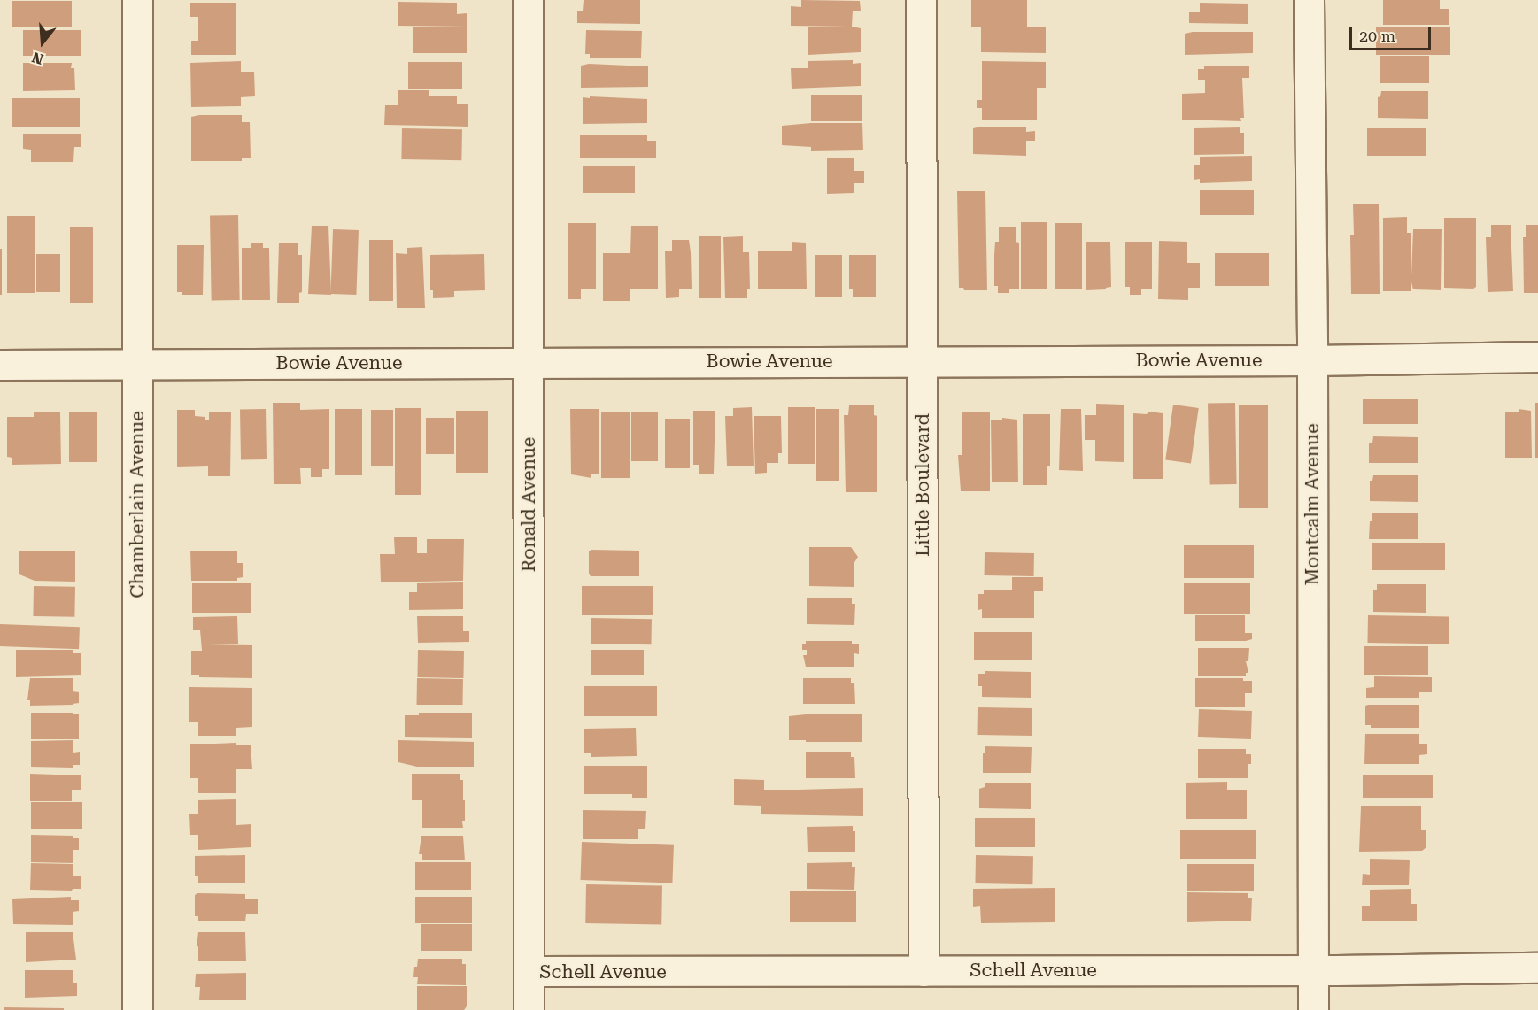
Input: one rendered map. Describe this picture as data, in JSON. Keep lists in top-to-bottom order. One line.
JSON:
{"streets":{"street":["Bowie Avenue","Little Boulevard","Chamberlain Avenue","Ronald Avenue","Montcalm Avenue","Schell Avenue"]},"crossings":[["Bowie Avenue","Little Boulevard"],["Bowie Avenue","Chamberlain Avenue"],["Bowie Avenue","Ronald Avenue"],["Bowie Avenue","Montcalm Avenue"],["Little Boulevard","Schell Avenue"],["Ronald Avenue","Schell Avenue"],["Montcalm Avenue","Schell Avenue"]],"scale_bar":"20 m","north":"bottom"}
